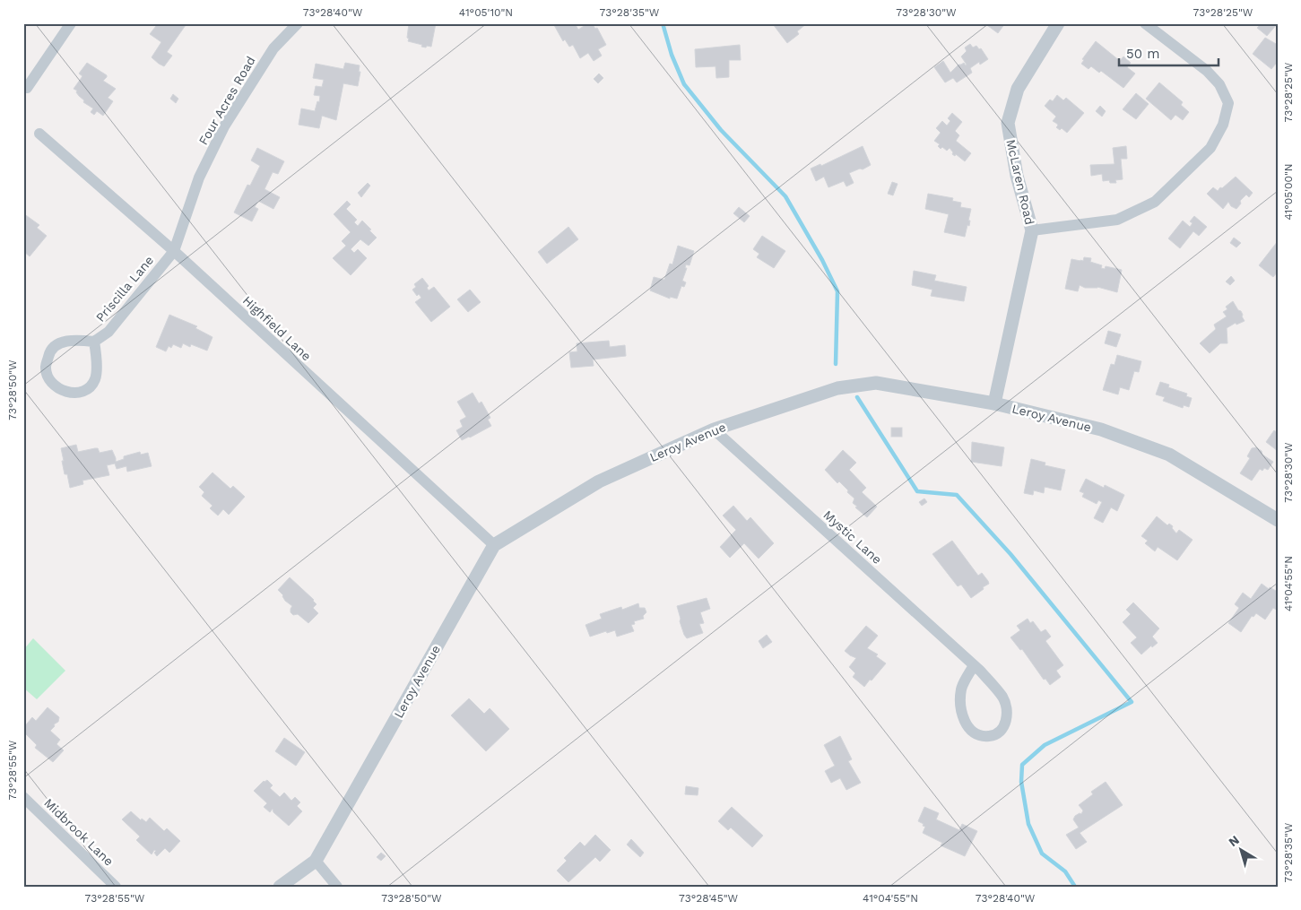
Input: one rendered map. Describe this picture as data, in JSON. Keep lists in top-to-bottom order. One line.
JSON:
{"streets":{"street":["Four Acres Road","McLaren Road","Priscilla Lane","Highfield Lane","Leroy Avenue","Mystic Lane","Midbrook Lane"]},"crossings":[["Four Acres Road","Priscilla Lane"],["Four Acres Road","Highfield Lane"],["McLaren Road","Leroy Avenue"],["Priscilla Lane","Highfield Lane"],["Highfield Lane","Leroy Avenue"],["Leroy Avenue","Mystic Lane"]],"scale_bar":"50 m","north":"top left","coordinates":["73°28'40\"W","41°05'10\"N","73°28'35\"W","73°28'30\"W","73°28'25\"W","41°05'00\"N","73°28'50\"W","41°04'55\"N","73°28'55\"W","73°28'45\"W"]}
